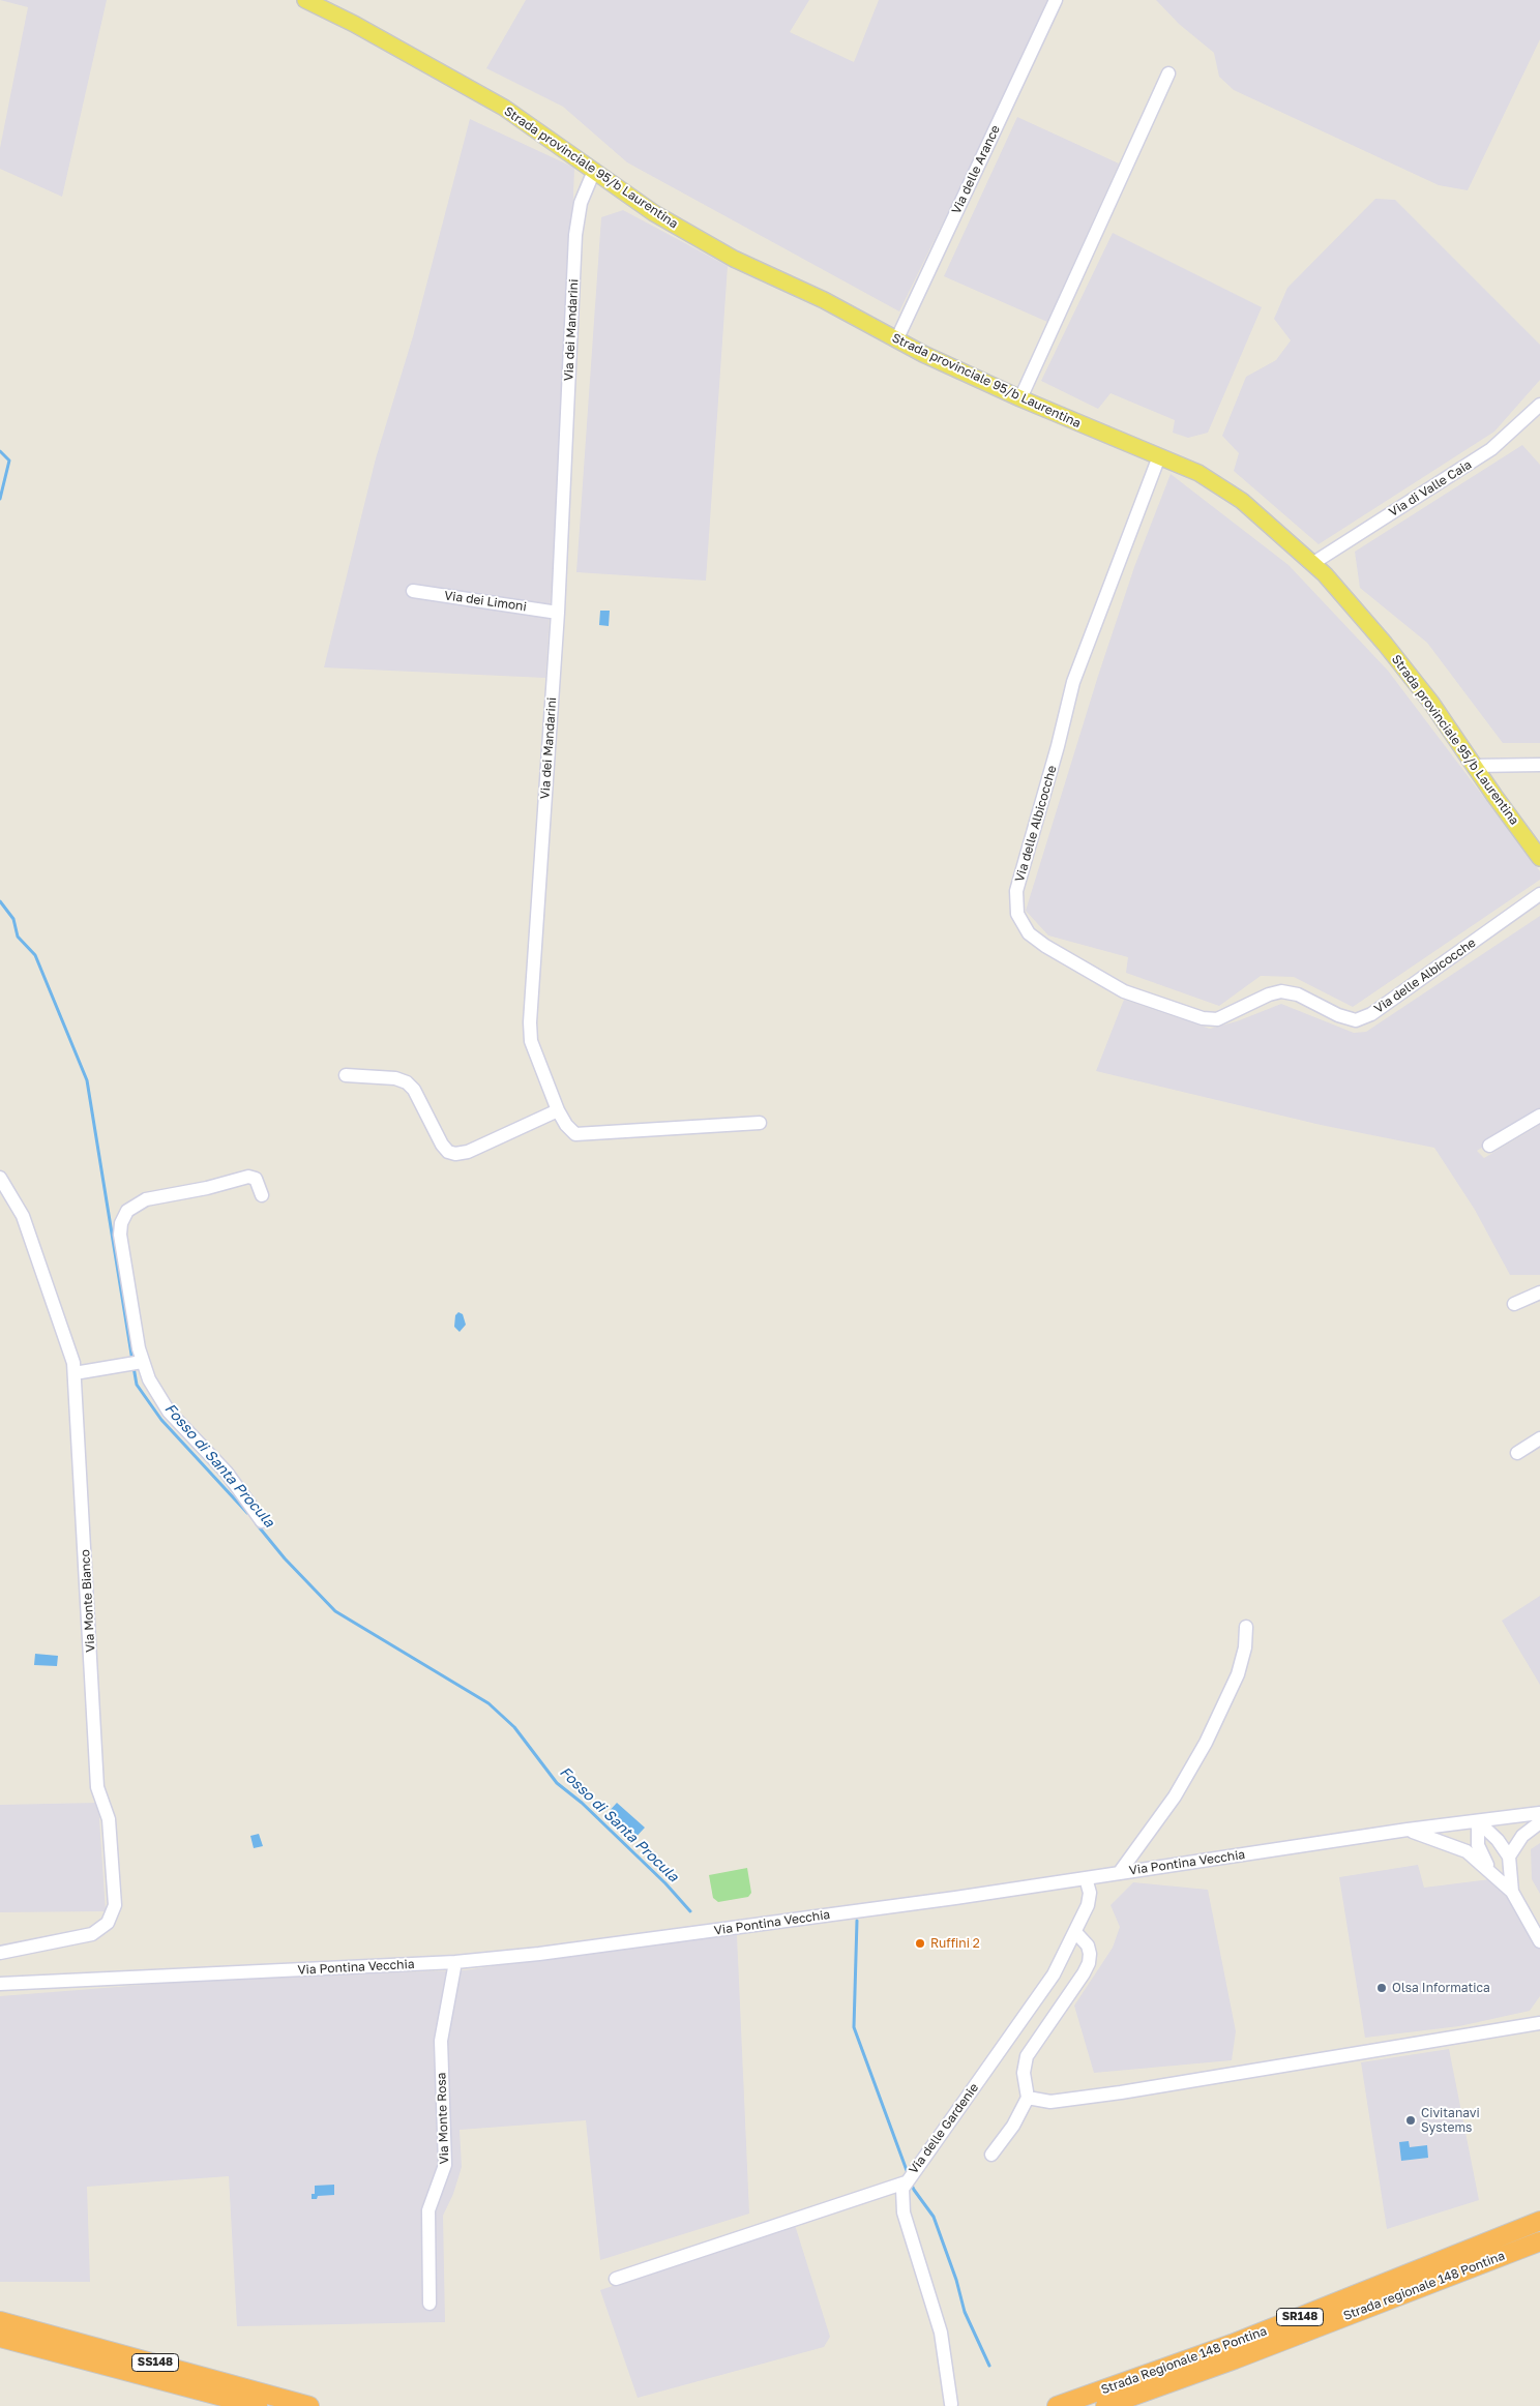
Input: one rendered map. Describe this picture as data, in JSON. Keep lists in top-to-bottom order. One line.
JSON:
{"streets":{"highway":["Strada regionale 148 Pontina","SR148","Strada Regionale 148 Pontina","SS148"],"main road":["Strada provinciale 95/b Laurentina"],"street":["Via delle Arance","Via dei Mandarini","Via di Valle Caia","Via dei Limoni","Via delle Albicocche","Via Monte Bianco","Via Pontina Vecchia","Via Monte Rosa","Via delle Gardenie"]},"crossings":[["Strada provinciale 95/b Laurentina","Via delle Arance"],["Strada provinciale 95/b Laurentina","Via dei Mandarini"],["Strada provinciale 95/b Laurentina","Via di Valle Caia"],["Strada provinciale 95/b Laurentina","Via delle Albicocche"],["Via dei Mandarini","Via dei Limoni"],["Via Pontina Vecchia","Via Monte Rosa"],["Via Pontina Vecchia","Via delle Gardenie"]],"water":["Fosso di Santa Procula"],"places":["Ruffini 2","Olsa Informatica","Civitanavi Systems"]}
